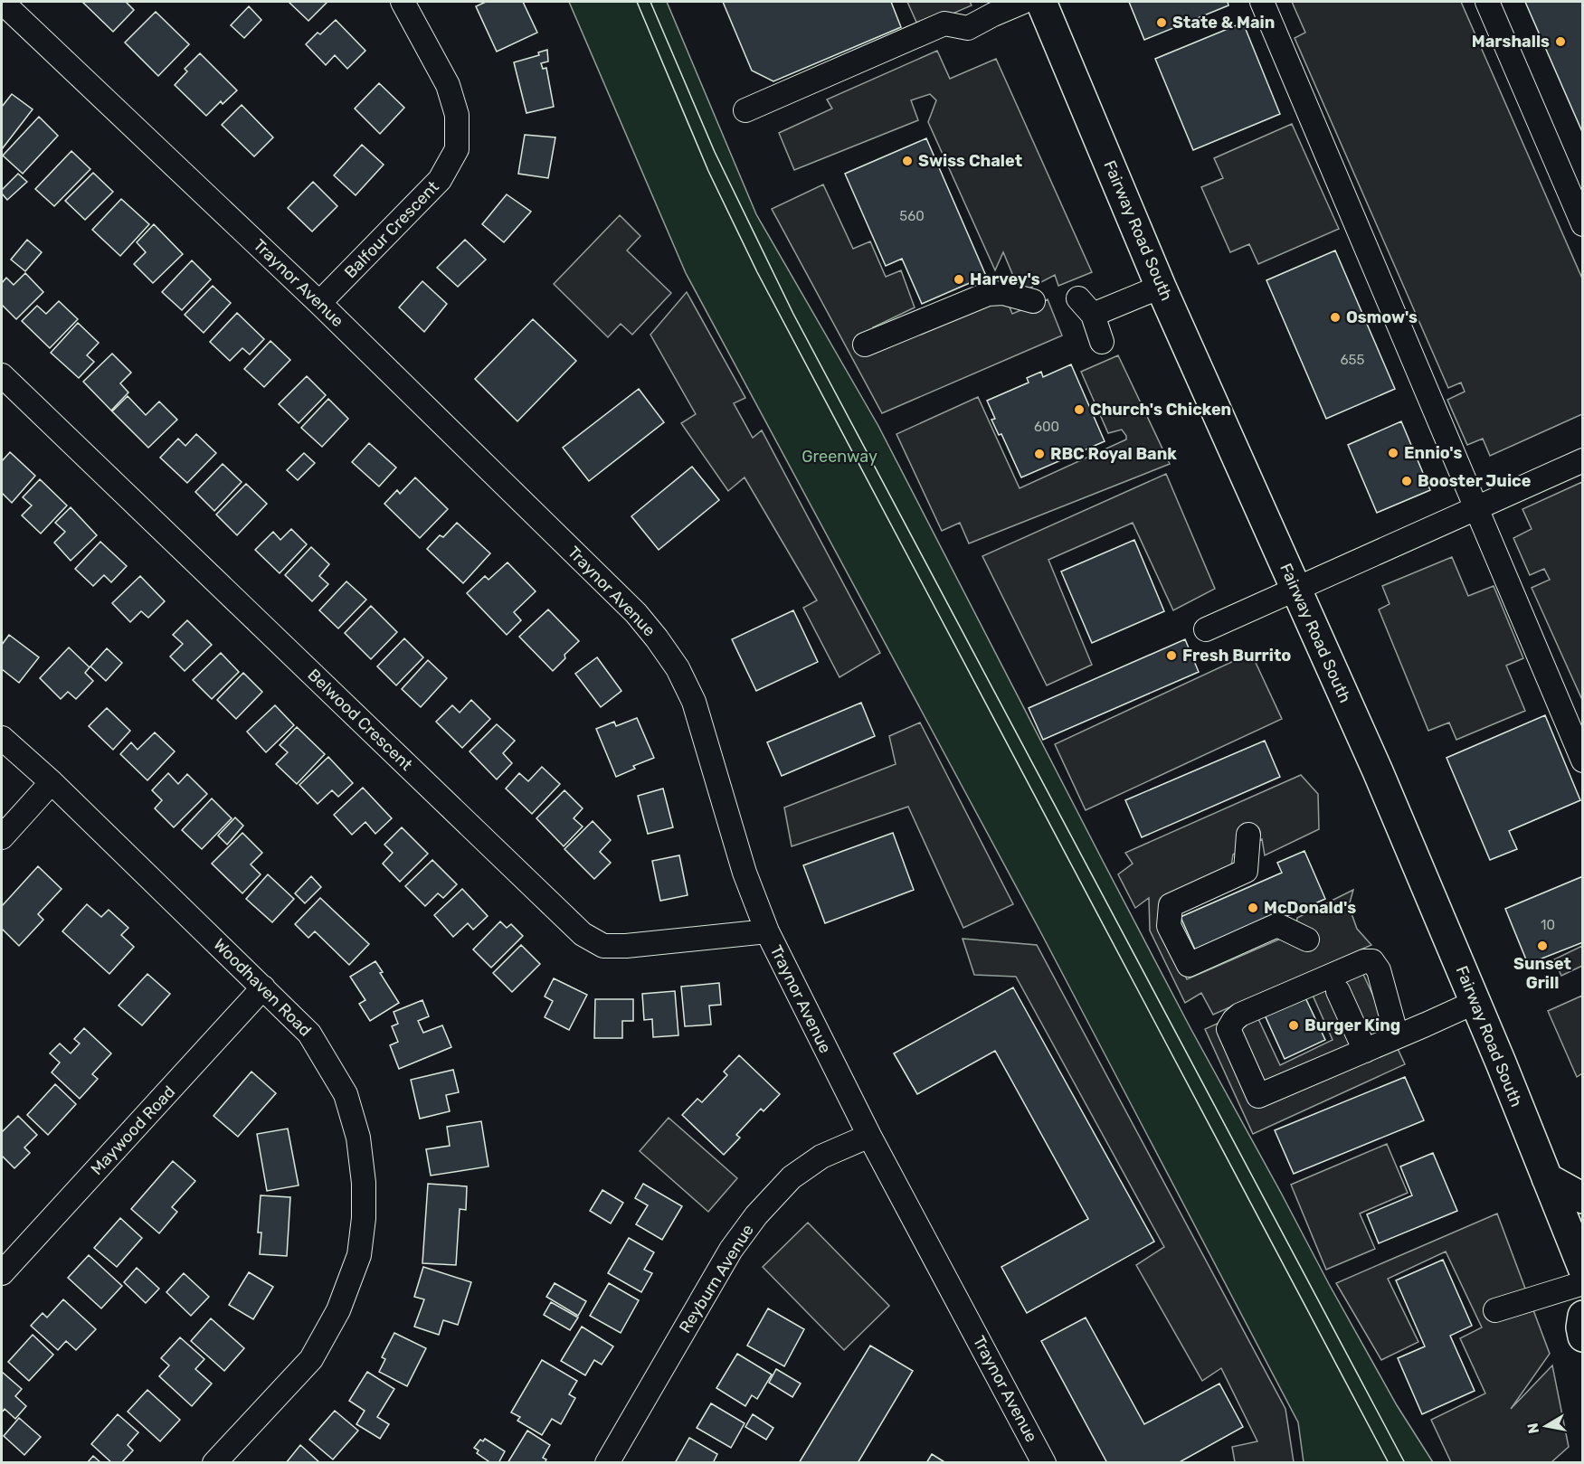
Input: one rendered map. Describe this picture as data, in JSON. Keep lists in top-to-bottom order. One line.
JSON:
{"streets":{"main road":["Fairway Road South"],"street":["Balfour Crescent","Traynor Avenue","Belwood Crescent","Woodhaven Road","Maywood Road","Reyburn Avenue"]},"crossings":[["Balfour Crescent","Traynor Avenue"],["Traynor Avenue","Belwood Crescent"],["Traynor Avenue","Reyburn Avenue"],["Woodhaven Road","Maywood Road"]],"parks":["Greenway"],"places":["State & Main","Marshalls","Swiss Chalet","Harvey's","Osmow's","Church's Chicken","Ennio's","RBC Royal Bank","Booster Juice","Fresh Burrito","McDonald's","Sunset Grill","Burger King"],"house_numbers":["560","655","600","10"],"north":"left"}
